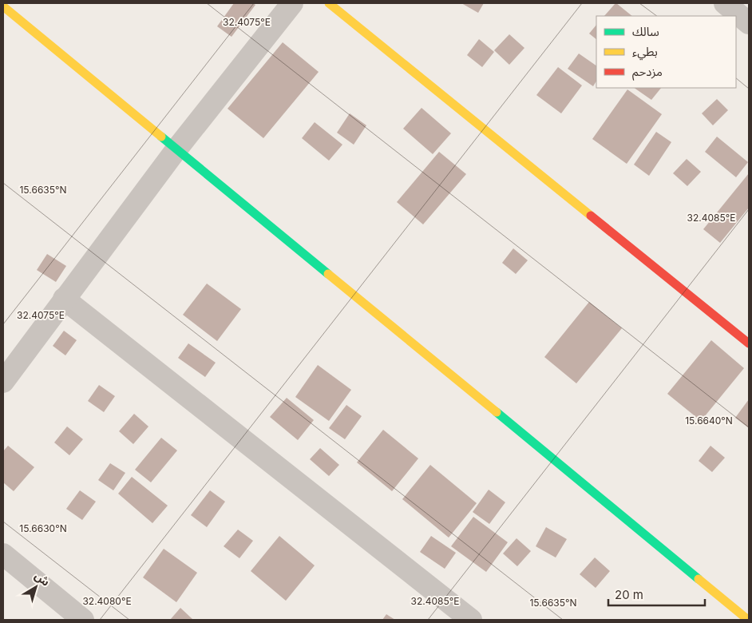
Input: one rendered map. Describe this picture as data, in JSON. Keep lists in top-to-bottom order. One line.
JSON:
{"legend":["سالك","بطيء","مزدحم"],"scale_bar":"20 m","north":"top right","coordinates":["32.4075°E","15.6635°N","32.4085°E","15.6640°N","15.6630°N","32.4080°E"]}
